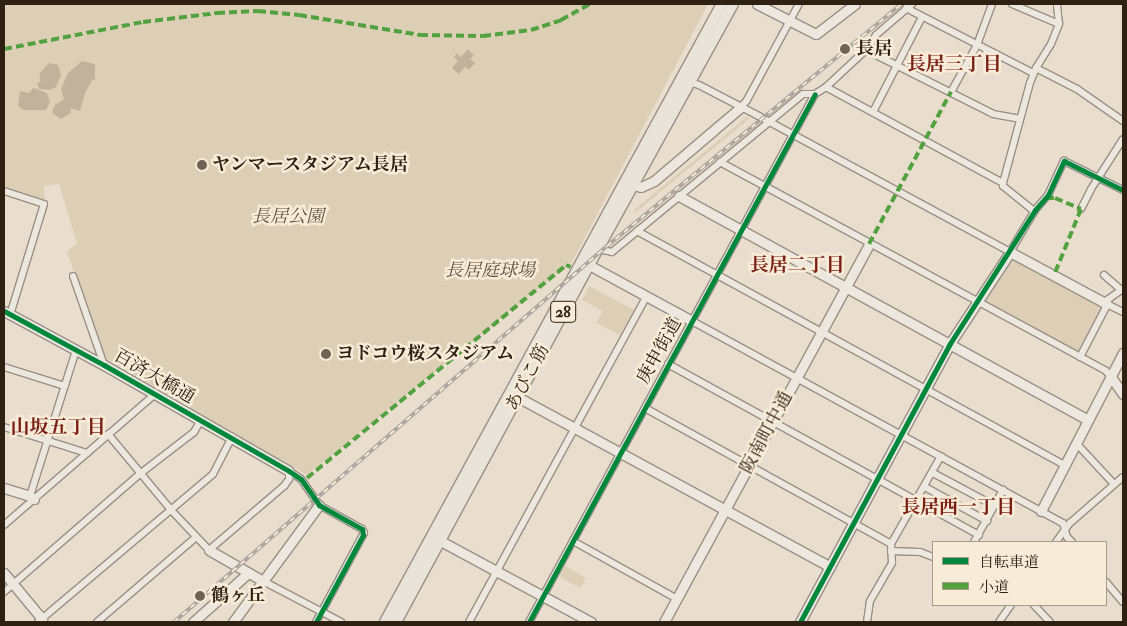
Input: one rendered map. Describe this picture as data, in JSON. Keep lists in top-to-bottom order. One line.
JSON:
{"streets":{"main road":["28","あびこ筋"],"street":["庚申街道","百済大橋通","阪南町中通"]},"districts":["長居三丁目","長居二丁目","山坂五丁目","長居西一丁目"],"parks":["長居公園","長居庭球場"],"places":["長居","ヤンマースタジアム長居","ヨドコウ桜スタジアム","鶴ヶ丘"],"legend":["自転車道","小道"]}
